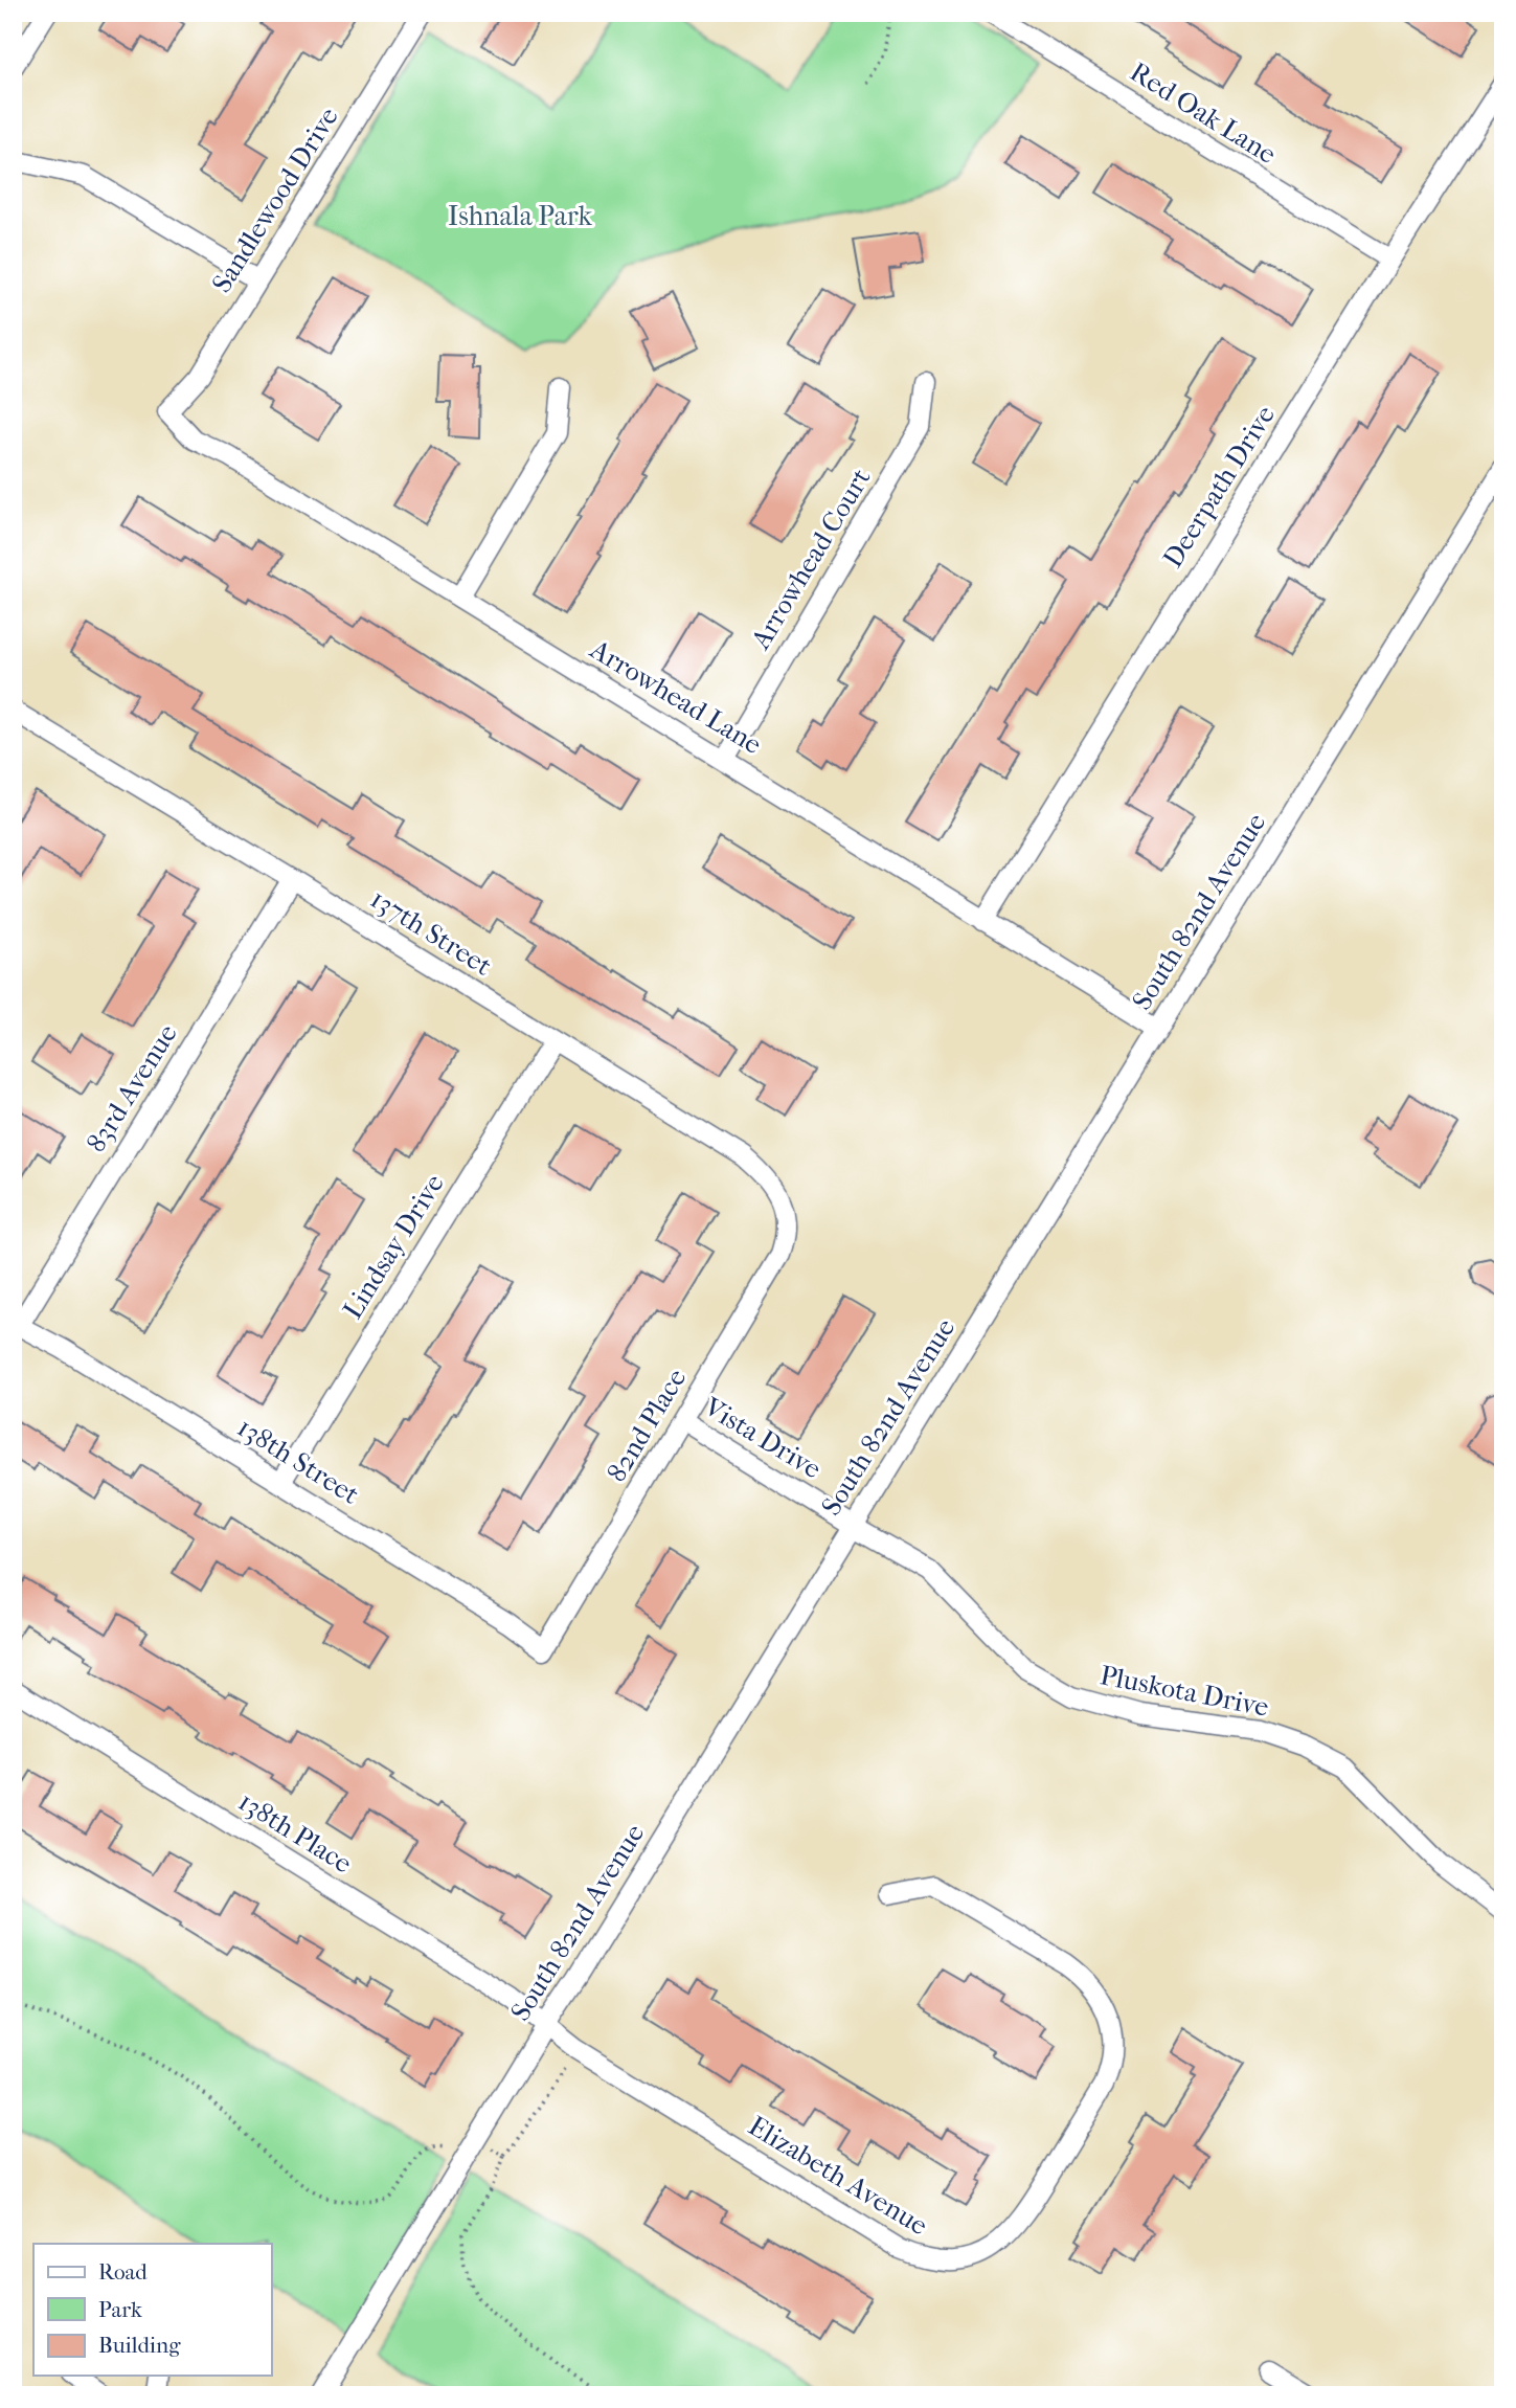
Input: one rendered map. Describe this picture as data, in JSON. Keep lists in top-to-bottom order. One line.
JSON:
{"streets":{"street":["Red Oak Lane","Sandlewood Drive","Deerpath Drive","Arrowhead Court","Arrowhead Lane","South 82nd Avenue","137th Street","83rd Avenue","Lindsay Drive","82nd Place","Vista Drive","138th Street","Pluskota Drive","138th Place","Elizabeth Avenue"]},"crossings":[["Red Oak Lane","Deerpath Drive"],["Sandlewood Drive","Arrowhead Lane"],["Deerpath Drive","Arrowhead Lane"],["Arrowhead Court","Arrowhead Lane"],["Arrowhead Lane","South 82nd Avenue"],["South 82nd Avenue","Vista Drive"],["South 82nd Avenue","Pluskota Drive"],["South 82nd Avenue","138th Place"],["South 82nd Avenue","Elizabeth Avenue"],["137th Street","83rd Avenue"],["137th Street","Lindsay Drive"],["137th Street","82nd Place"],["83rd Avenue","138th Street"],["Lindsay Drive","138th Street"],["82nd Place","Vista Drive"],["82nd Place","138th Street"],["Vista Drive","Pluskota Drive"],["138th Place","Elizabeth Avenue"]],"parks":["Ishnala Park"],"legend":["Road","Park","Building"]}
